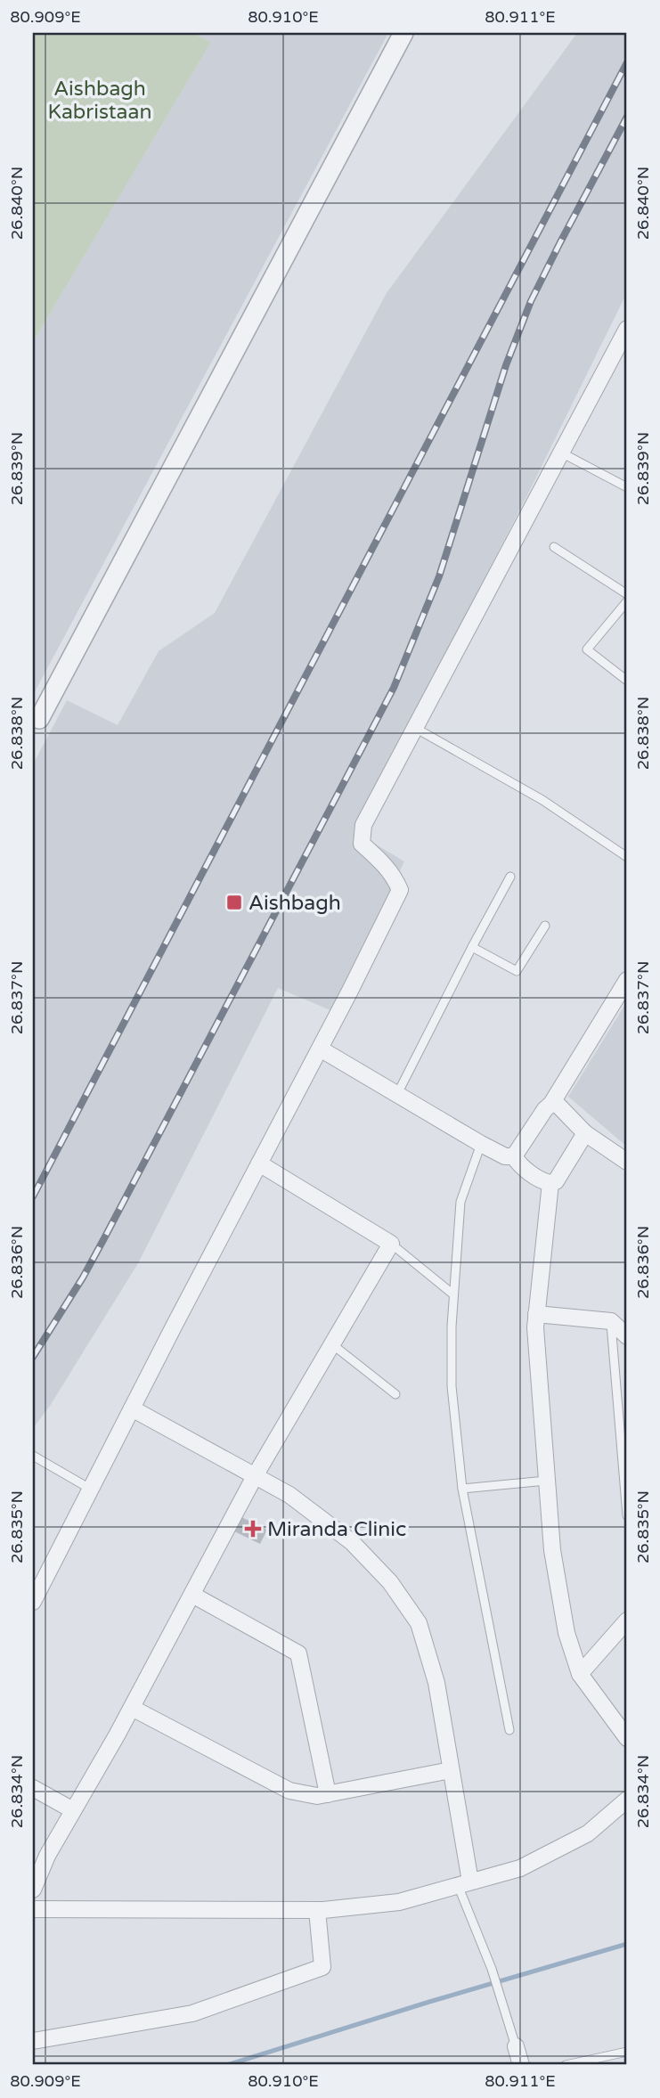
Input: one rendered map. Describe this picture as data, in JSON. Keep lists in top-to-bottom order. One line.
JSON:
{"parks":["Aishbagh Kabristaan"],"places":{"transit":["Aishbagh"],"health":["Miranda Clinic"]},"coordinates":["80.909°E","80.910°E","80.911°E","26.840°N","26.839°N","26.838°N","26.837°N","26.836°N","26.835°N","26.834°N"]}
